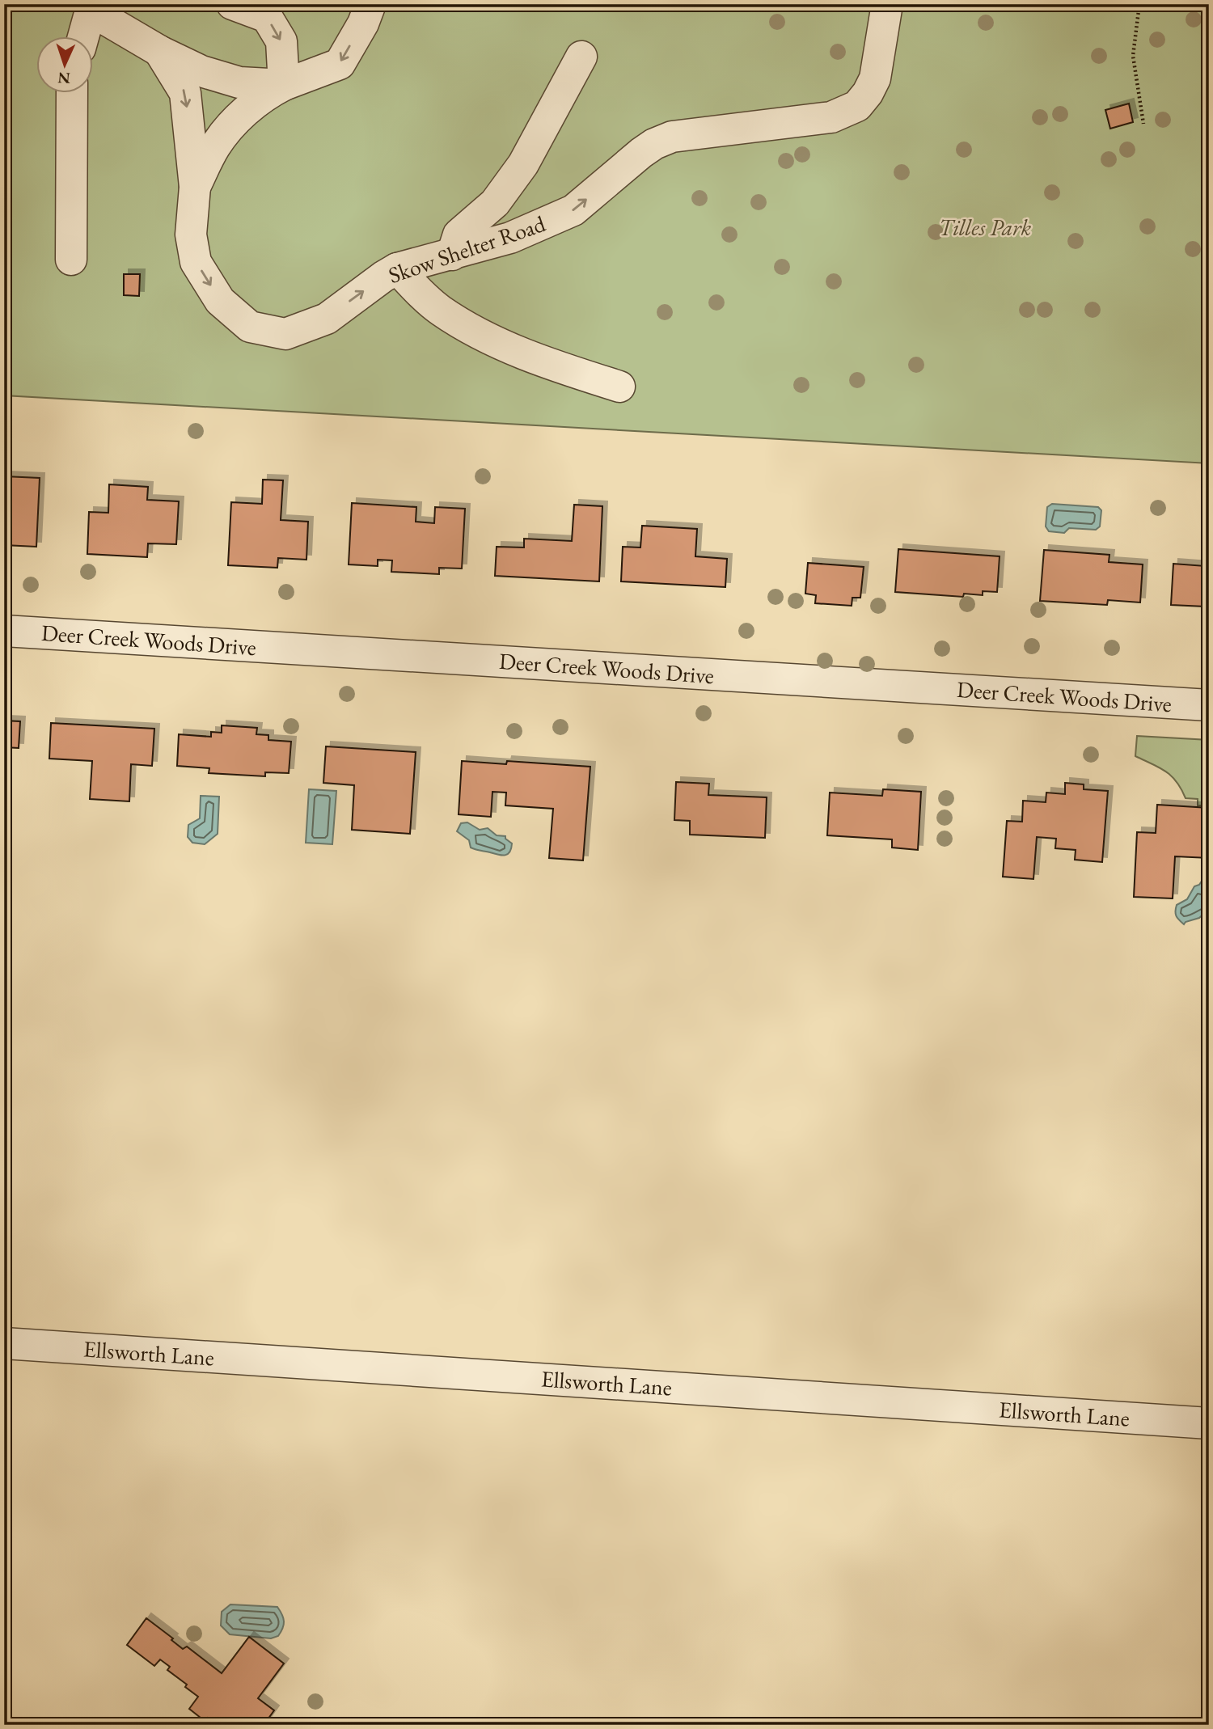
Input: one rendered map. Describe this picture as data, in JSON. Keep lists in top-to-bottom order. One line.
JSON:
{"streets":{"street":["Skow Shelter Road","Deer Creek Woods Drive","Ellsworth Lane"]},"parks":["Tilles Park"],"north":"bottom"}
